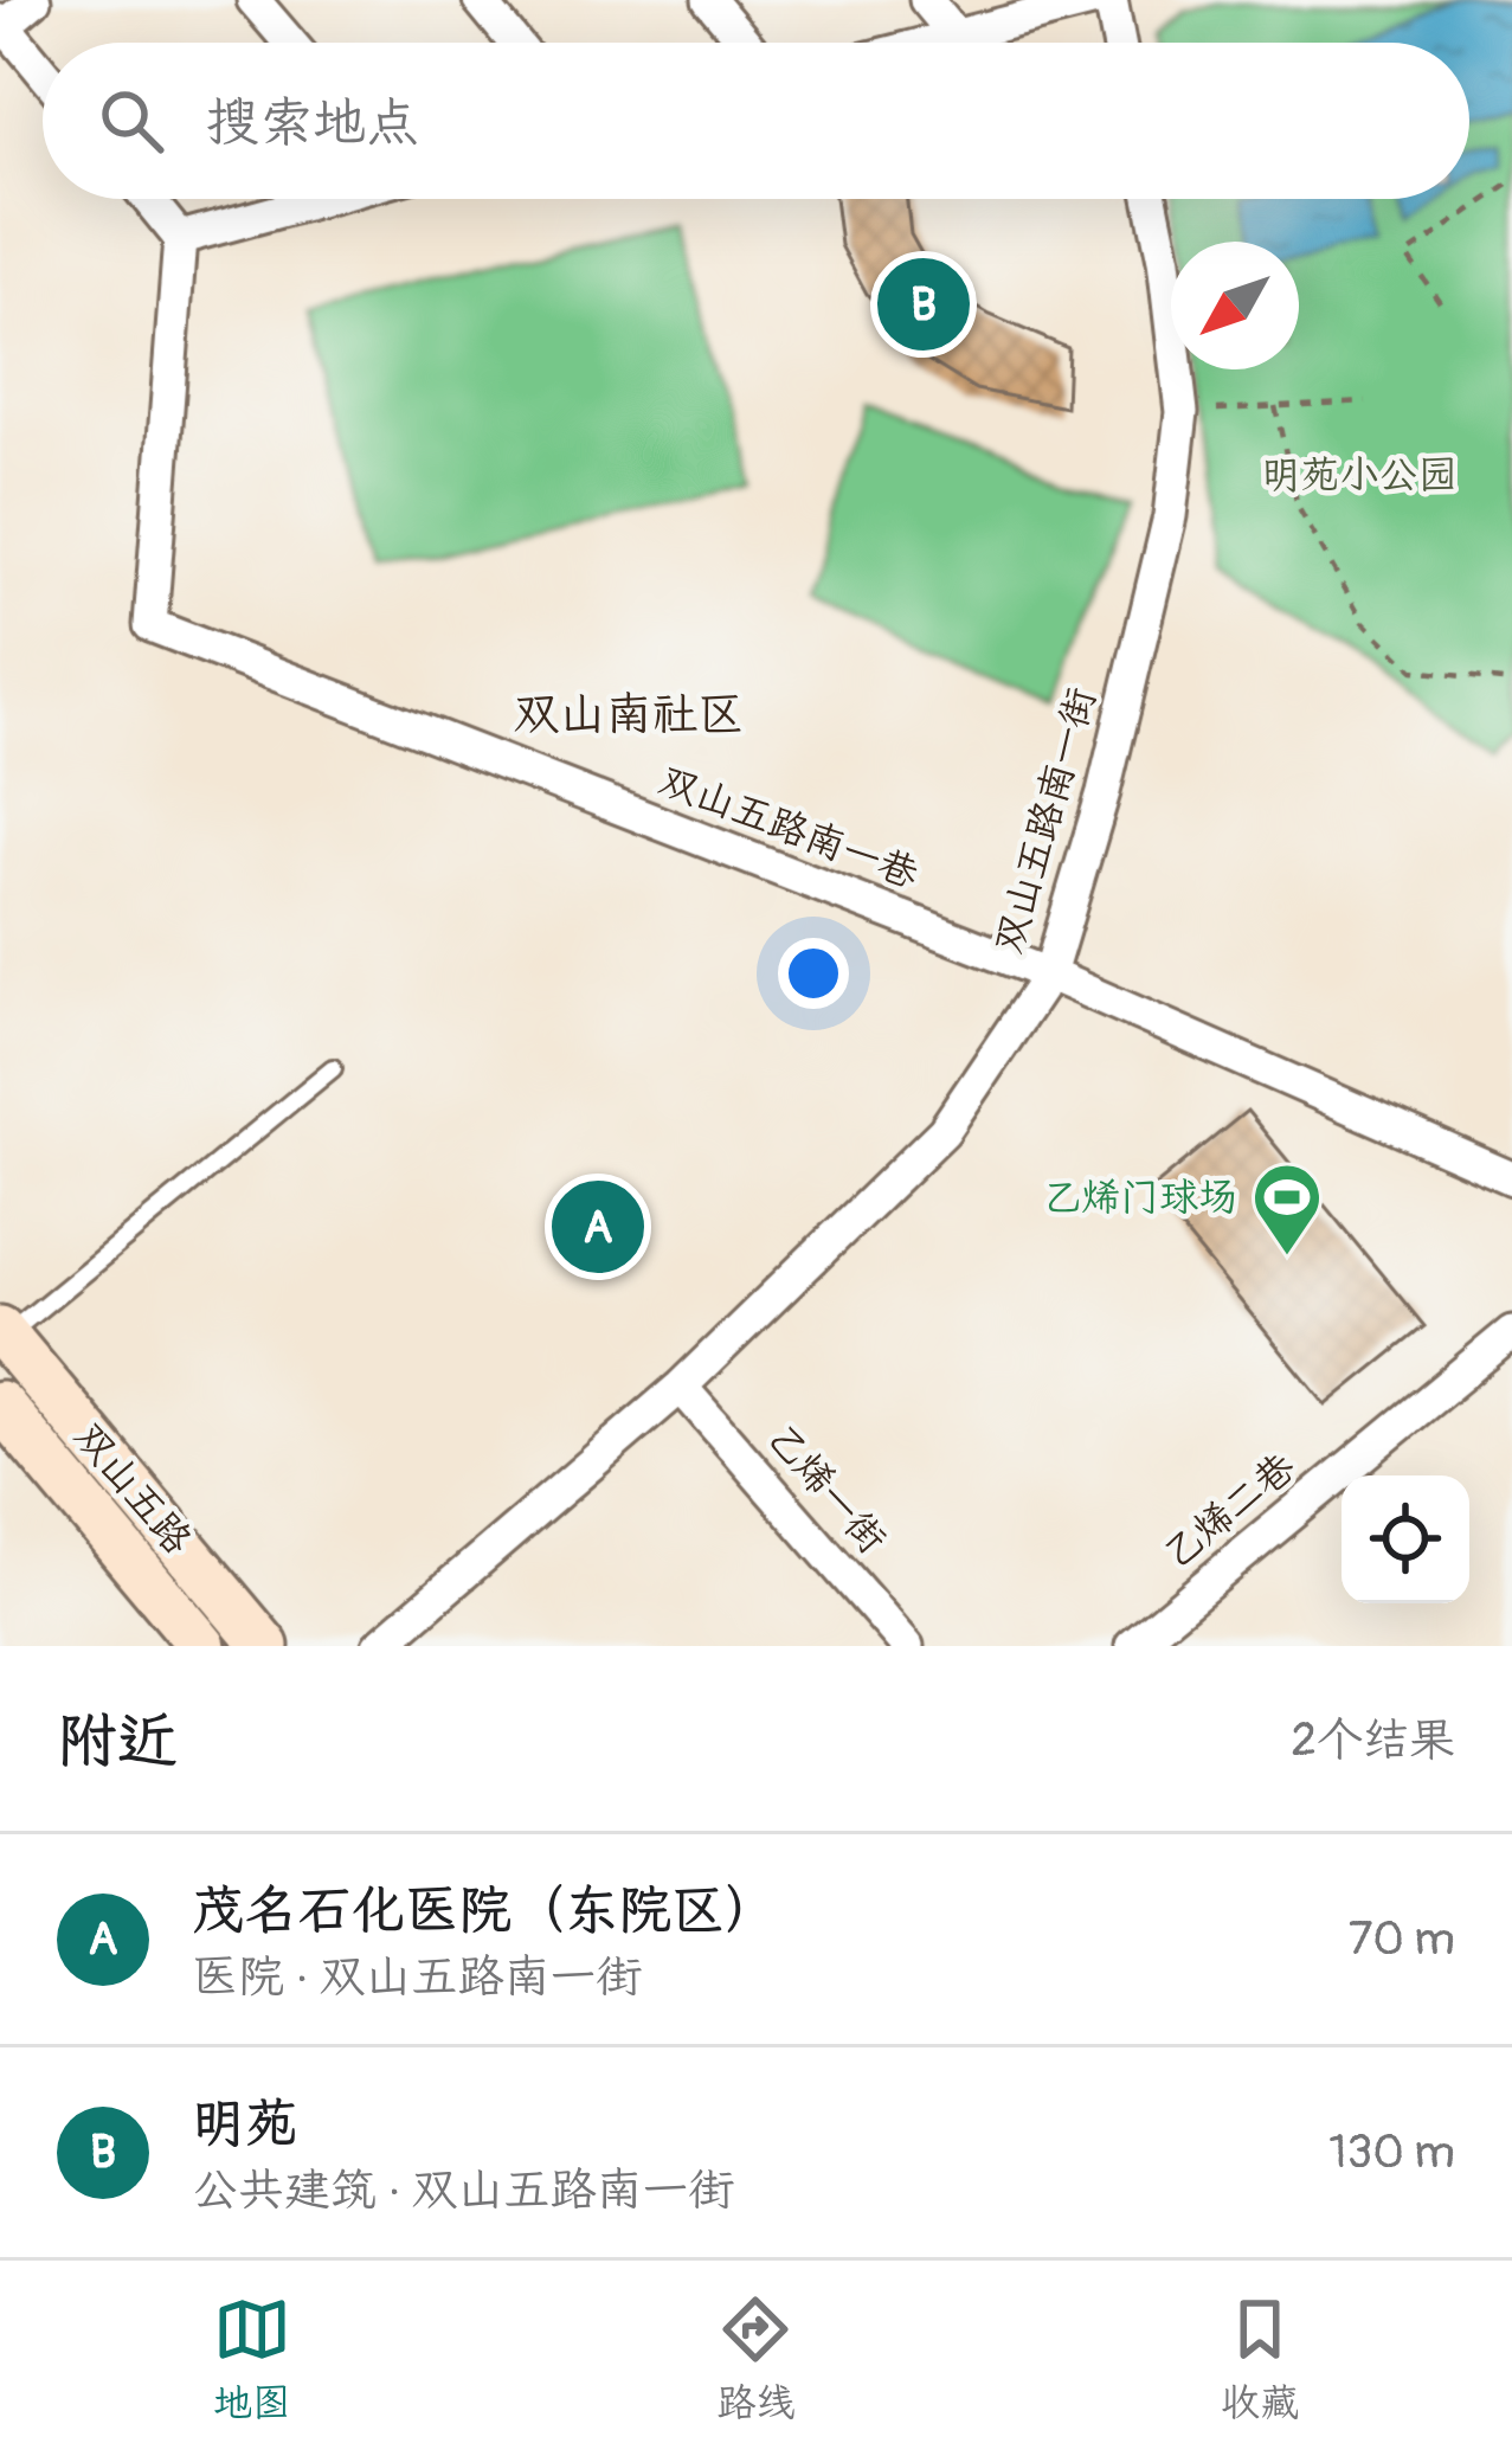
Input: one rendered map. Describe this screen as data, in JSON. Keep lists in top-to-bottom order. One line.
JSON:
{"streets":{"main road":["双山五路"],"street":["双山五路南一街","双山五路南一巷","乙烯一街","乙烯二巷"]},"crossings":[["双山五路南一街","双山五路南一巷"],["双山五路南一街","乙烯一街"]],"districts":["双山南社区"],"parks":["明苑小公园"],"places":{"sports":["乙烯门球场"]},"north":"bottom left","page":{"search":"搜索地点","pins":["B","A"],"heading":["附近","2个结果"],"list":[{"mark":"A","name":"茂名石化医院（东院区）","note":"医院 · 双山五路南一街","value":"70 m"},{"mark":"B","name":"明苑","note":"公共建筑 · 双山五路南一街","value":"130 m"}],"nav":["地图","路线","收藏"]}}
